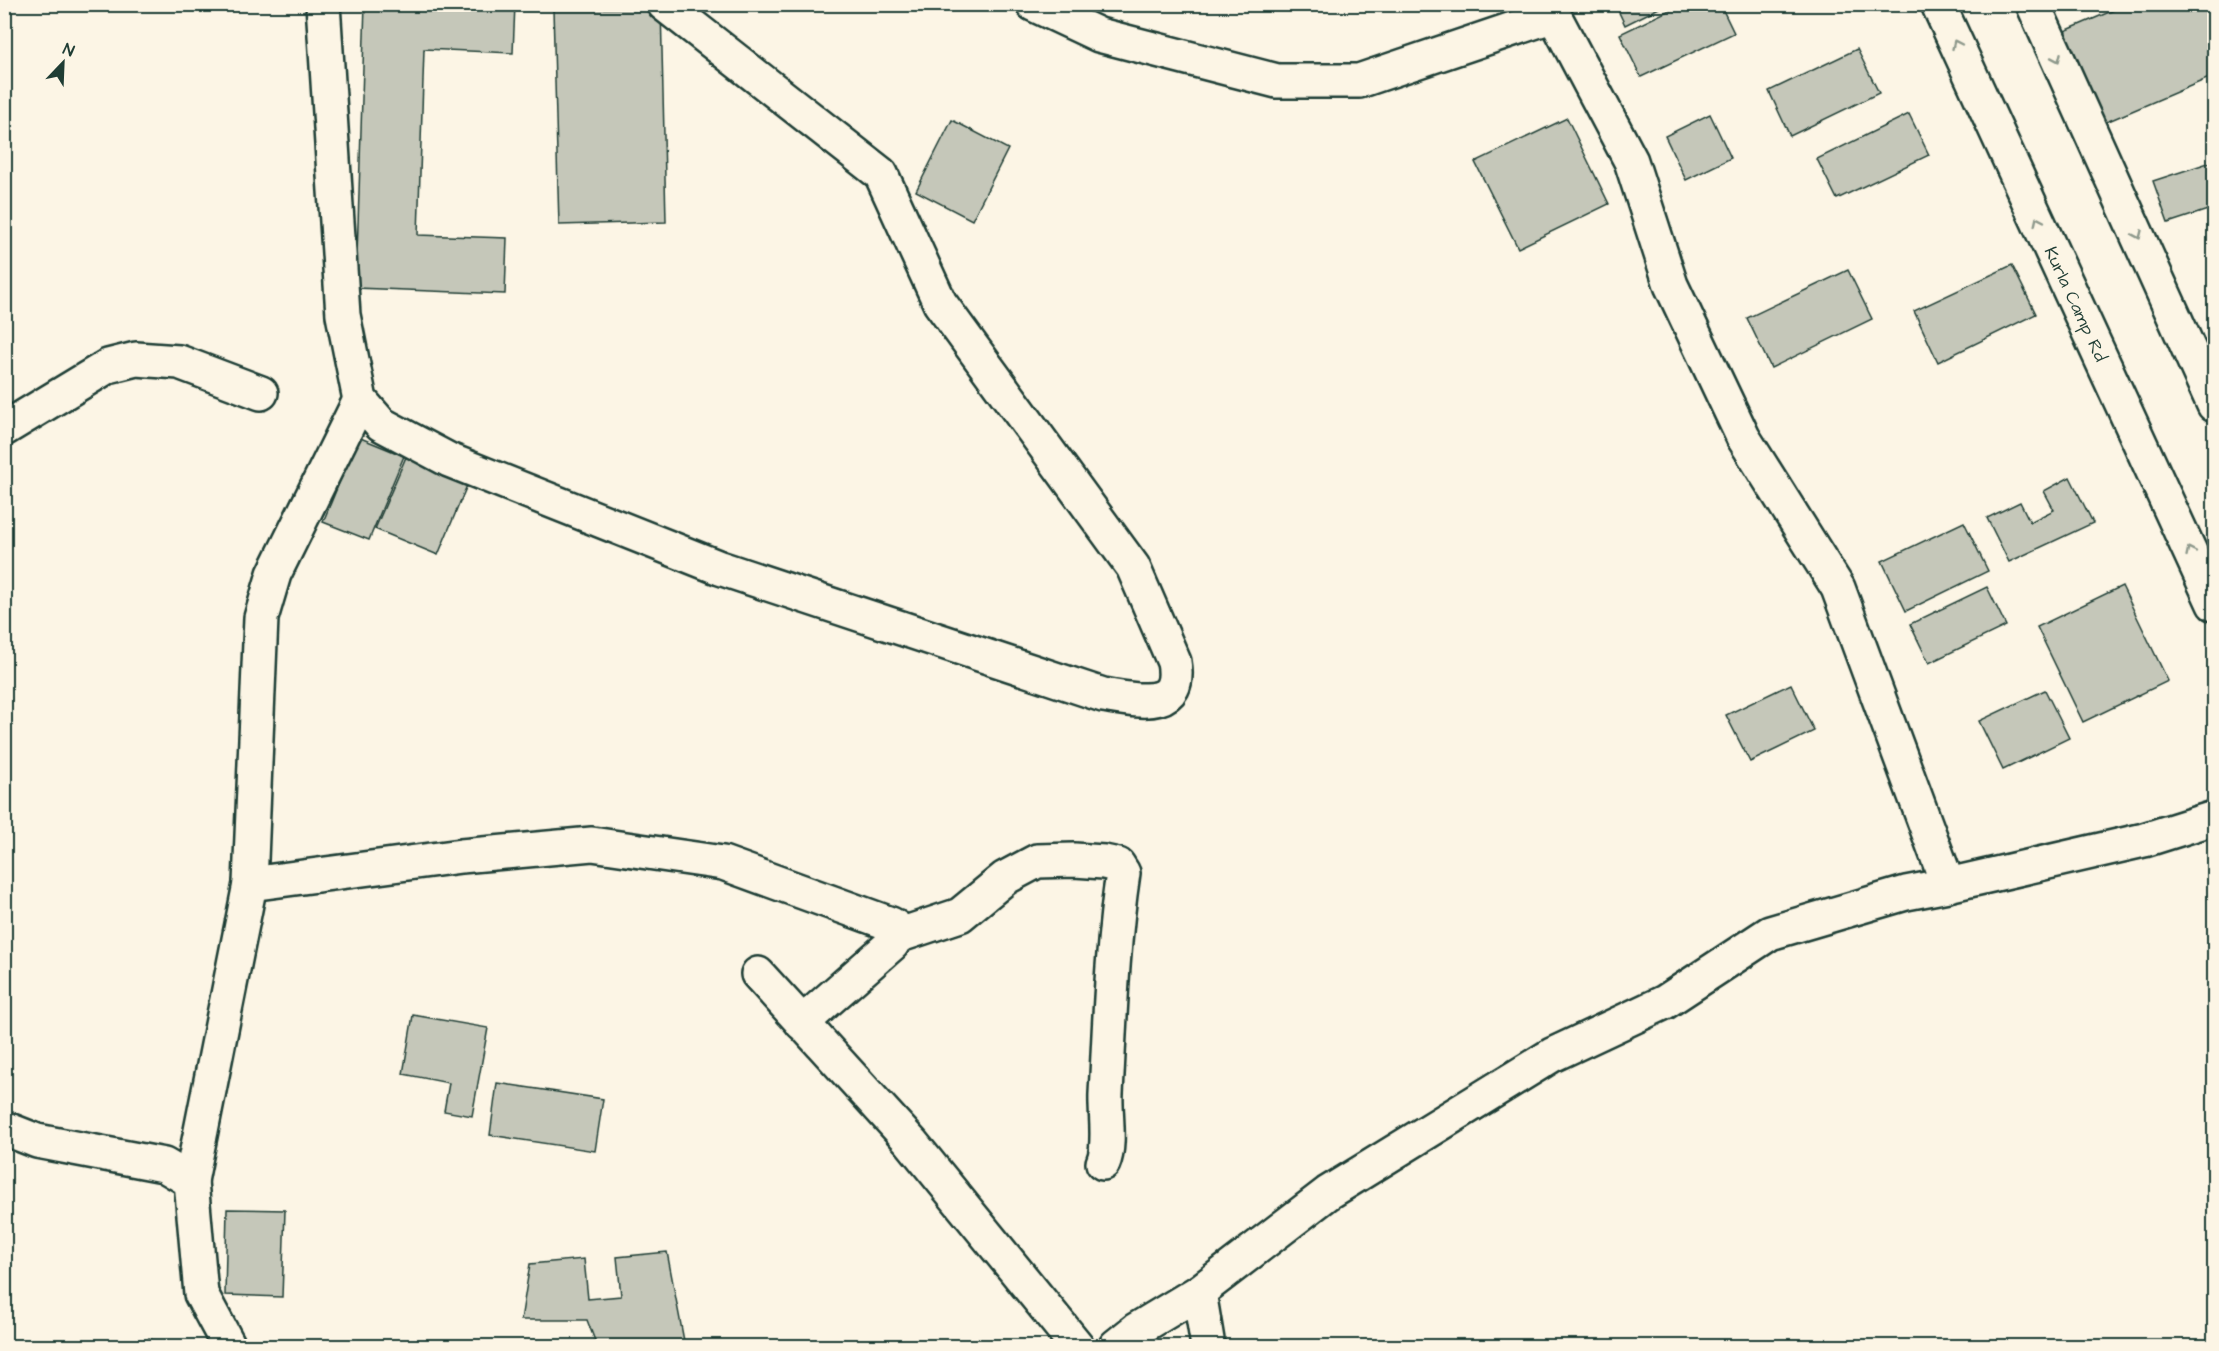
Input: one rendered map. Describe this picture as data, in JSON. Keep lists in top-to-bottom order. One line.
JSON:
{"streets":{"street":["Kurla Camp Rd"]},"north":"top right"}
